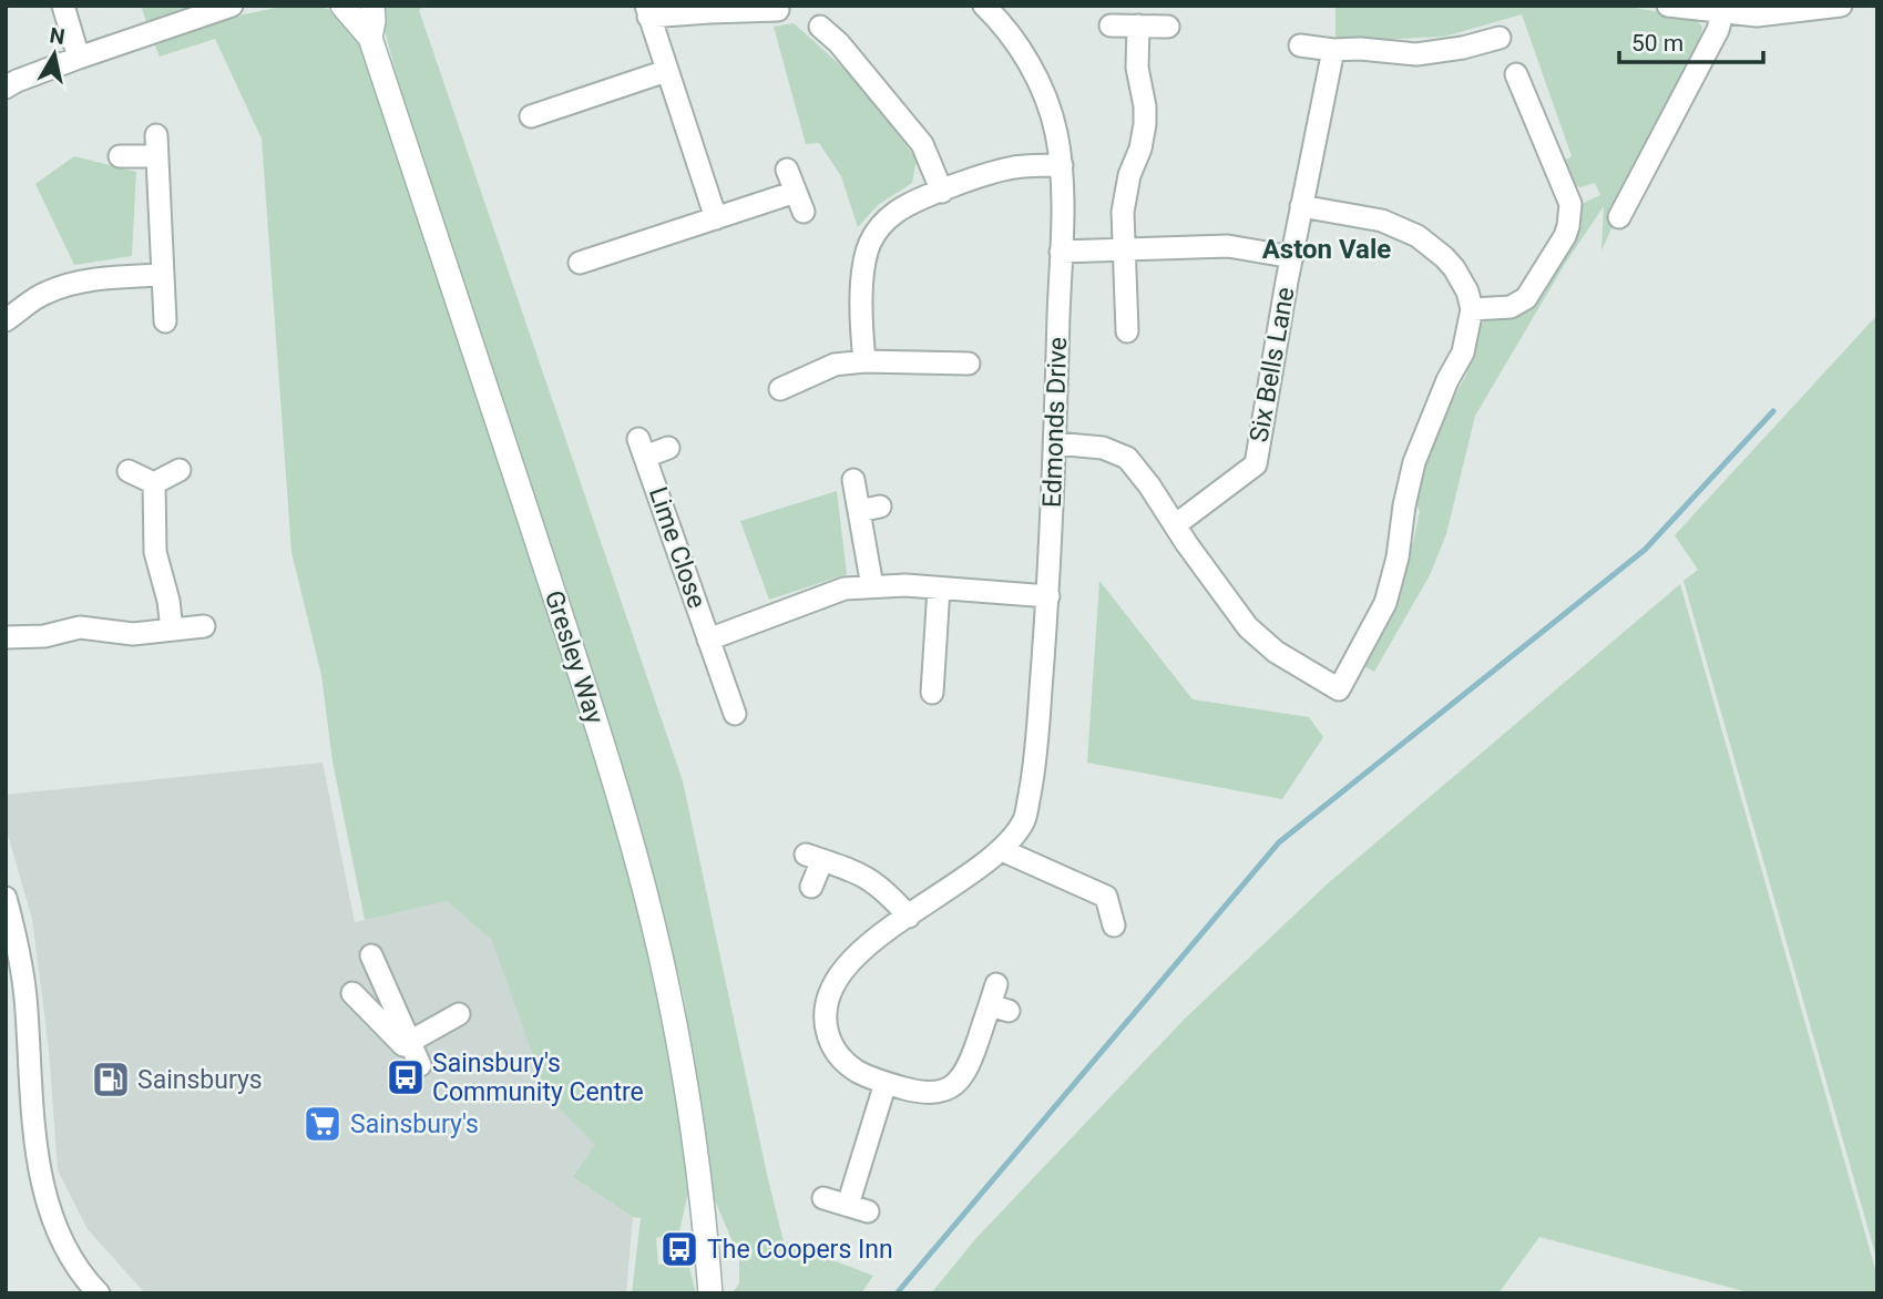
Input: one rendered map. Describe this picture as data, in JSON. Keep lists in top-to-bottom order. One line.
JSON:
{"streets":{"street":["Six Bells Lane","Edmonds Drive","Lime Close","Gresley Way"]},"crossings":[["Edmonds Drive","Lime Close"]],"districts":["Aston Vale"],"places":{"bus stop":["Sainsbury's Community Centre","The Coopers Inn"],"fuel station":["Sainsburys"],"supermarket":["Sainsbury's"]},"scale_bar":"50 m","north":"top"}
